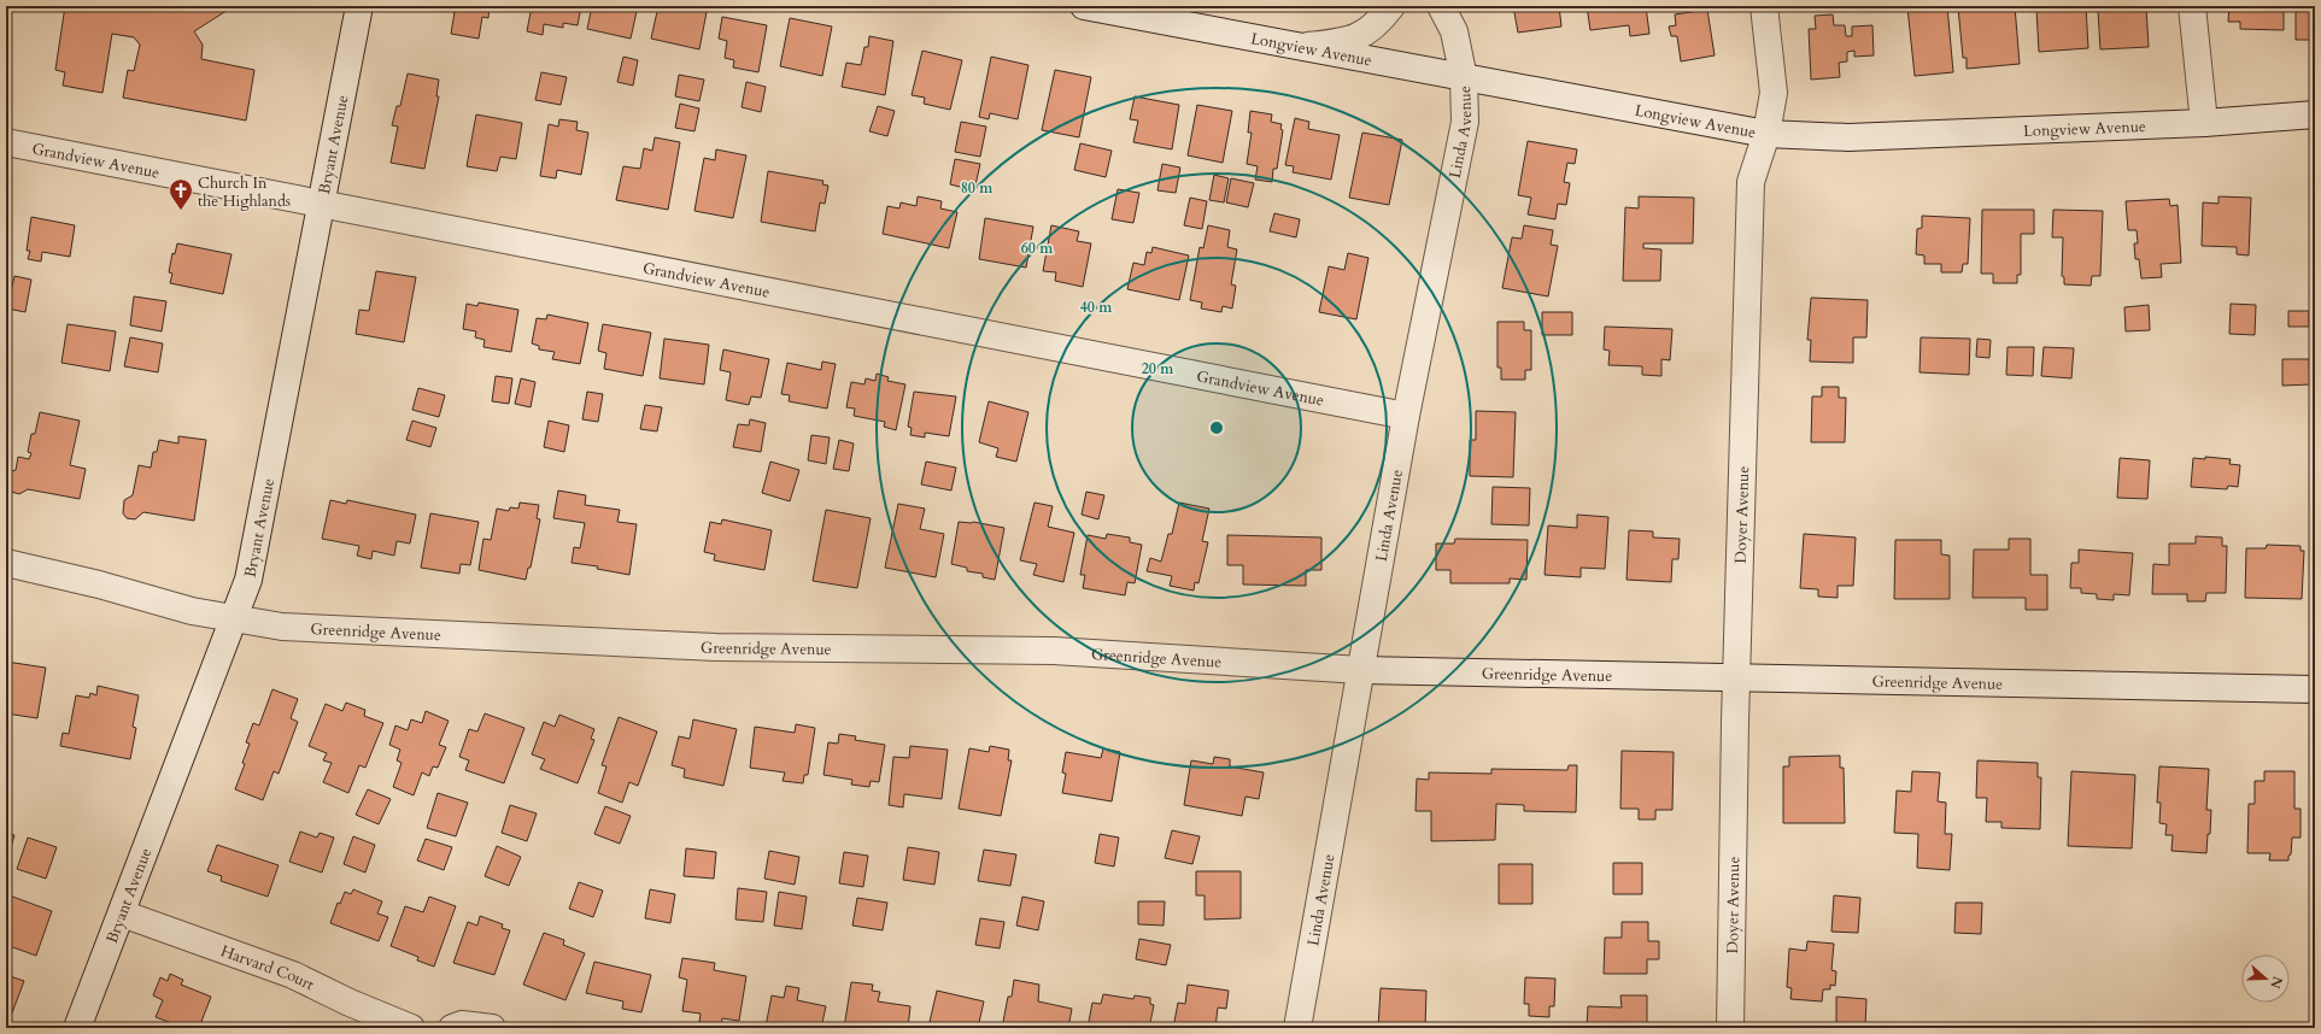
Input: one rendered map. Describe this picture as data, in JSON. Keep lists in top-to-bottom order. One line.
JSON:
{"streets":{"street":["Longview Avenue","Linda Avenue","Bryant Avenue","Grandview Avenue","Doyer Avenue","Greenridge Avenue","Harvard Court"]},"crossings":[["Longview Avenue","Linda Avenue"],["Longview Avenue","Doyer Avenue"],["Linda Avenue","Grandview Avenue"],["Linda Avenue","Greenridge Avenue"],["Bryant Avenue","Grandview Avenue"],["Bryant Avenue","Greenridge Avenue"],["Bryant Avenue","Harvard Court"],["Doyer Avenue","Greenridge Avenue"]],"places":{"church":["Church In the Highlands"]},"north":"right","rings":["80 m","60 m","40 m","20 m"]}
